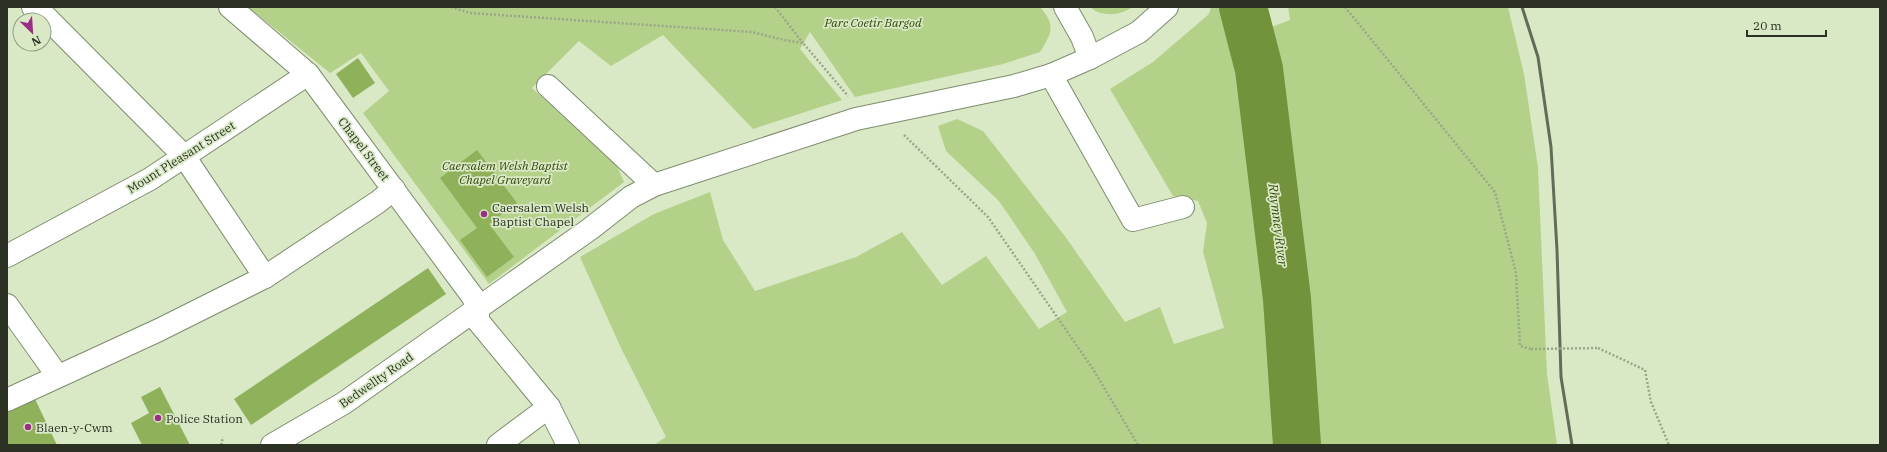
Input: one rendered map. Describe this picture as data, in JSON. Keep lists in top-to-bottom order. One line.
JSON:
{"streets":{"street":["Chapel Street","Mount Pleasant Street","Bedwellty Road"]},"crossings":[["Chapel Street","Mount Pleasant Street"],["Chapel Street","Bedwellty Road"]],"water":["Rhymney River"],"parks":["Parc Coetir Bargod","Caersalem Welsh Baptist Chapel Graveyard"],"places":["Caersalem Welsh Baptist Chapel","Police Station","Blaen-y-Cwm"],"scale_bar":"20 m","north":"bottom right"}
